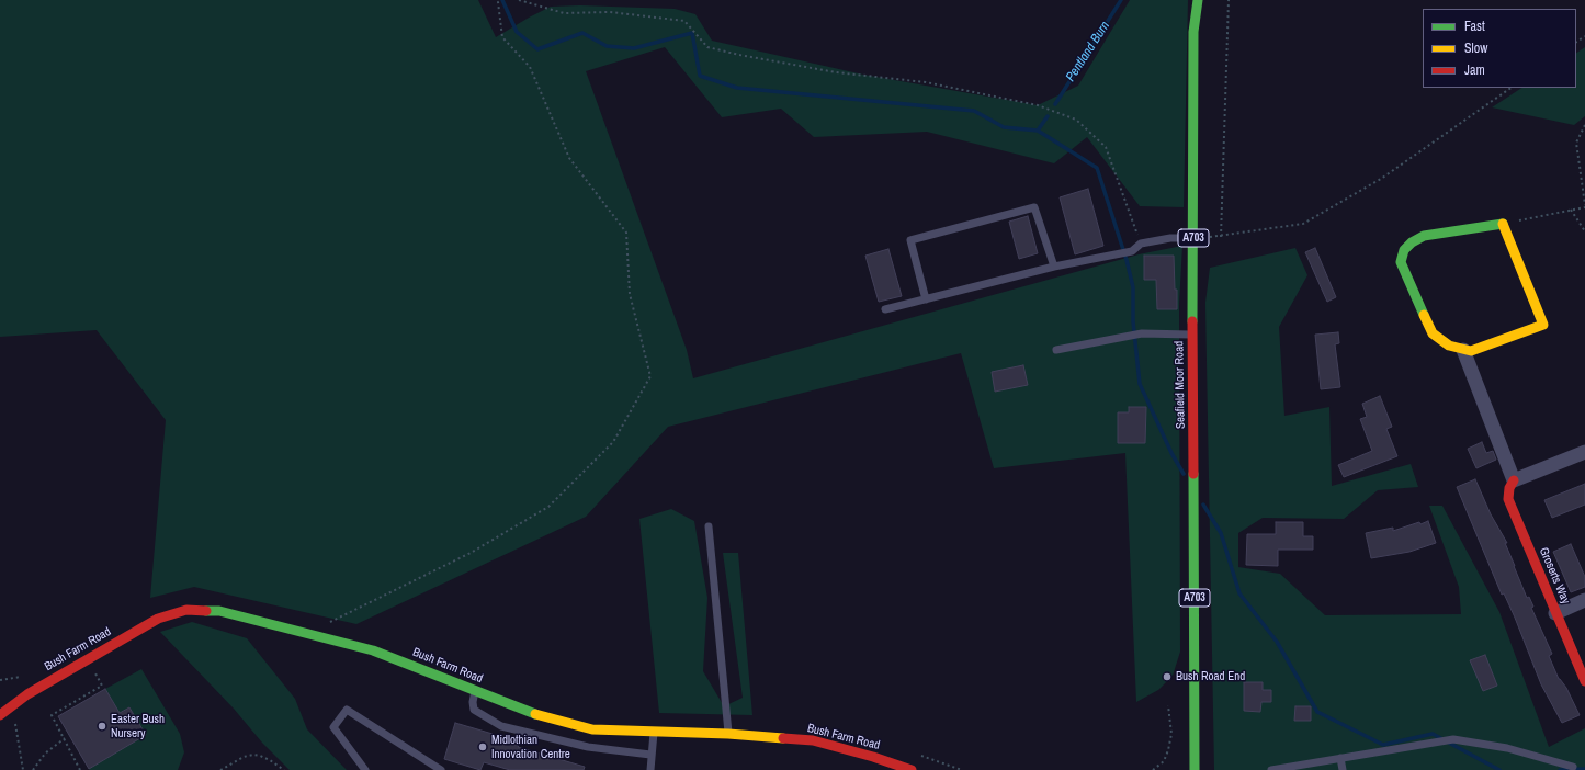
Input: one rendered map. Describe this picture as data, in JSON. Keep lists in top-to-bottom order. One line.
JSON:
{"streets":{"street":["A703","Seafield Moor Road","Groserts Way","Bush Farm Road"]},"water":["Pentland Burn"],"places":["Bush Road End","Easter Bush Nursery","Midlothian Innovation Centre"],"legend":["Fast","Slow","Jam"]}
